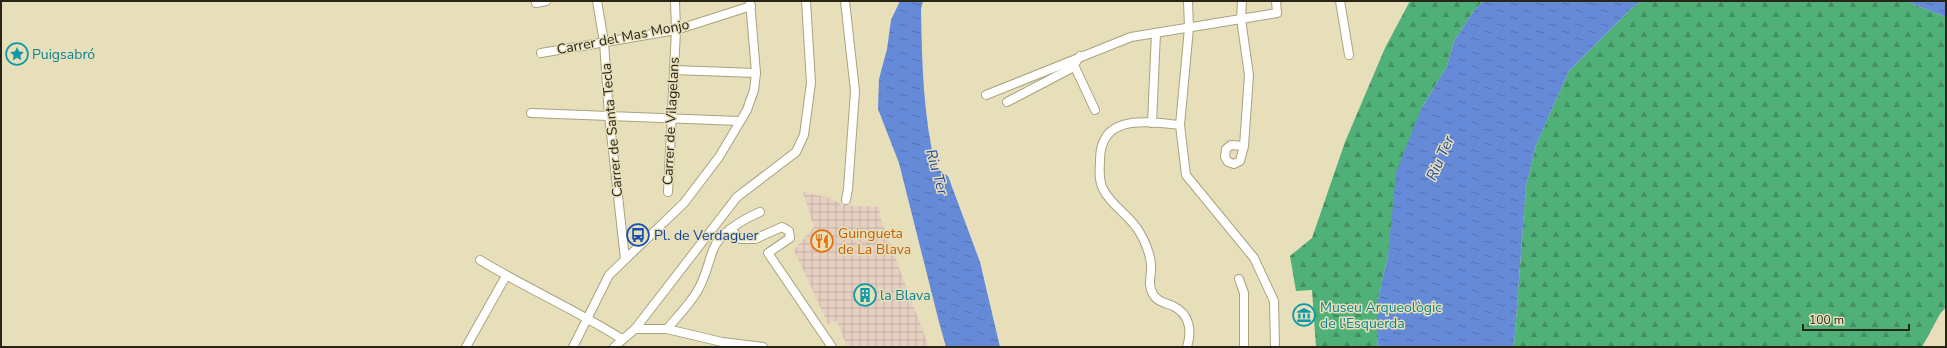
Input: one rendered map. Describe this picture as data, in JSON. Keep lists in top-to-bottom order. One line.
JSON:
{"streets":{"street":["Carrer del Mas Monjo","Carrer de Vilagelans","Carrer de Santa Tecla"]},"crossings":[["Carrer del Mas Monjo","Carrer de Vilagelans"],["Carrer del Mas Monjo","Carrer de Santa Tecla"]],"water":["Riu Ter"],"places":{"place":["Puigsabró"],"bus stop":["Pl. de Verdaguer"],"restaurant":["Guingueta de La Blava"],"building":["la Blava"],"museum":["Museu Arqueològic de l'Esquerda"]},"scale_bar":"100 m"}
